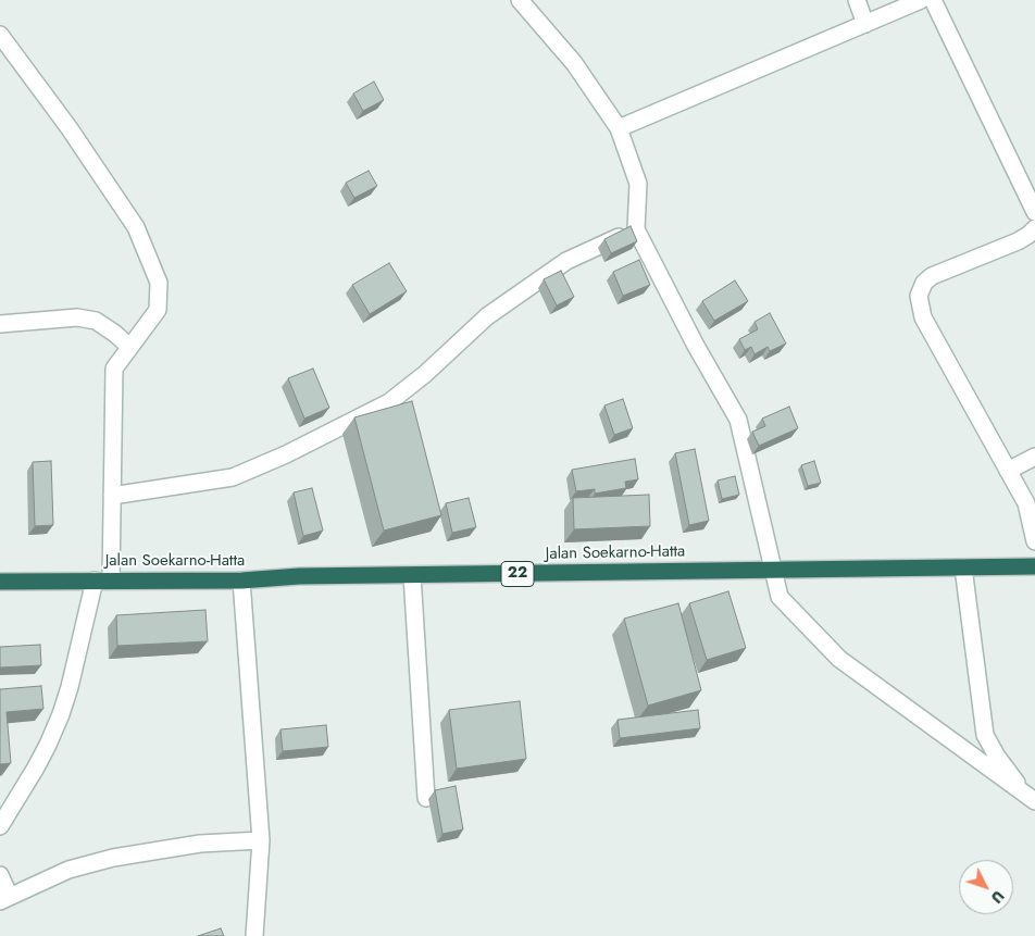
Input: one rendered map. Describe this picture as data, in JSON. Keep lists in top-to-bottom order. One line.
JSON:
{"streets":{"highway":["Jalan Soekarno-Hatta","22"]},"north":"bottom right"}
